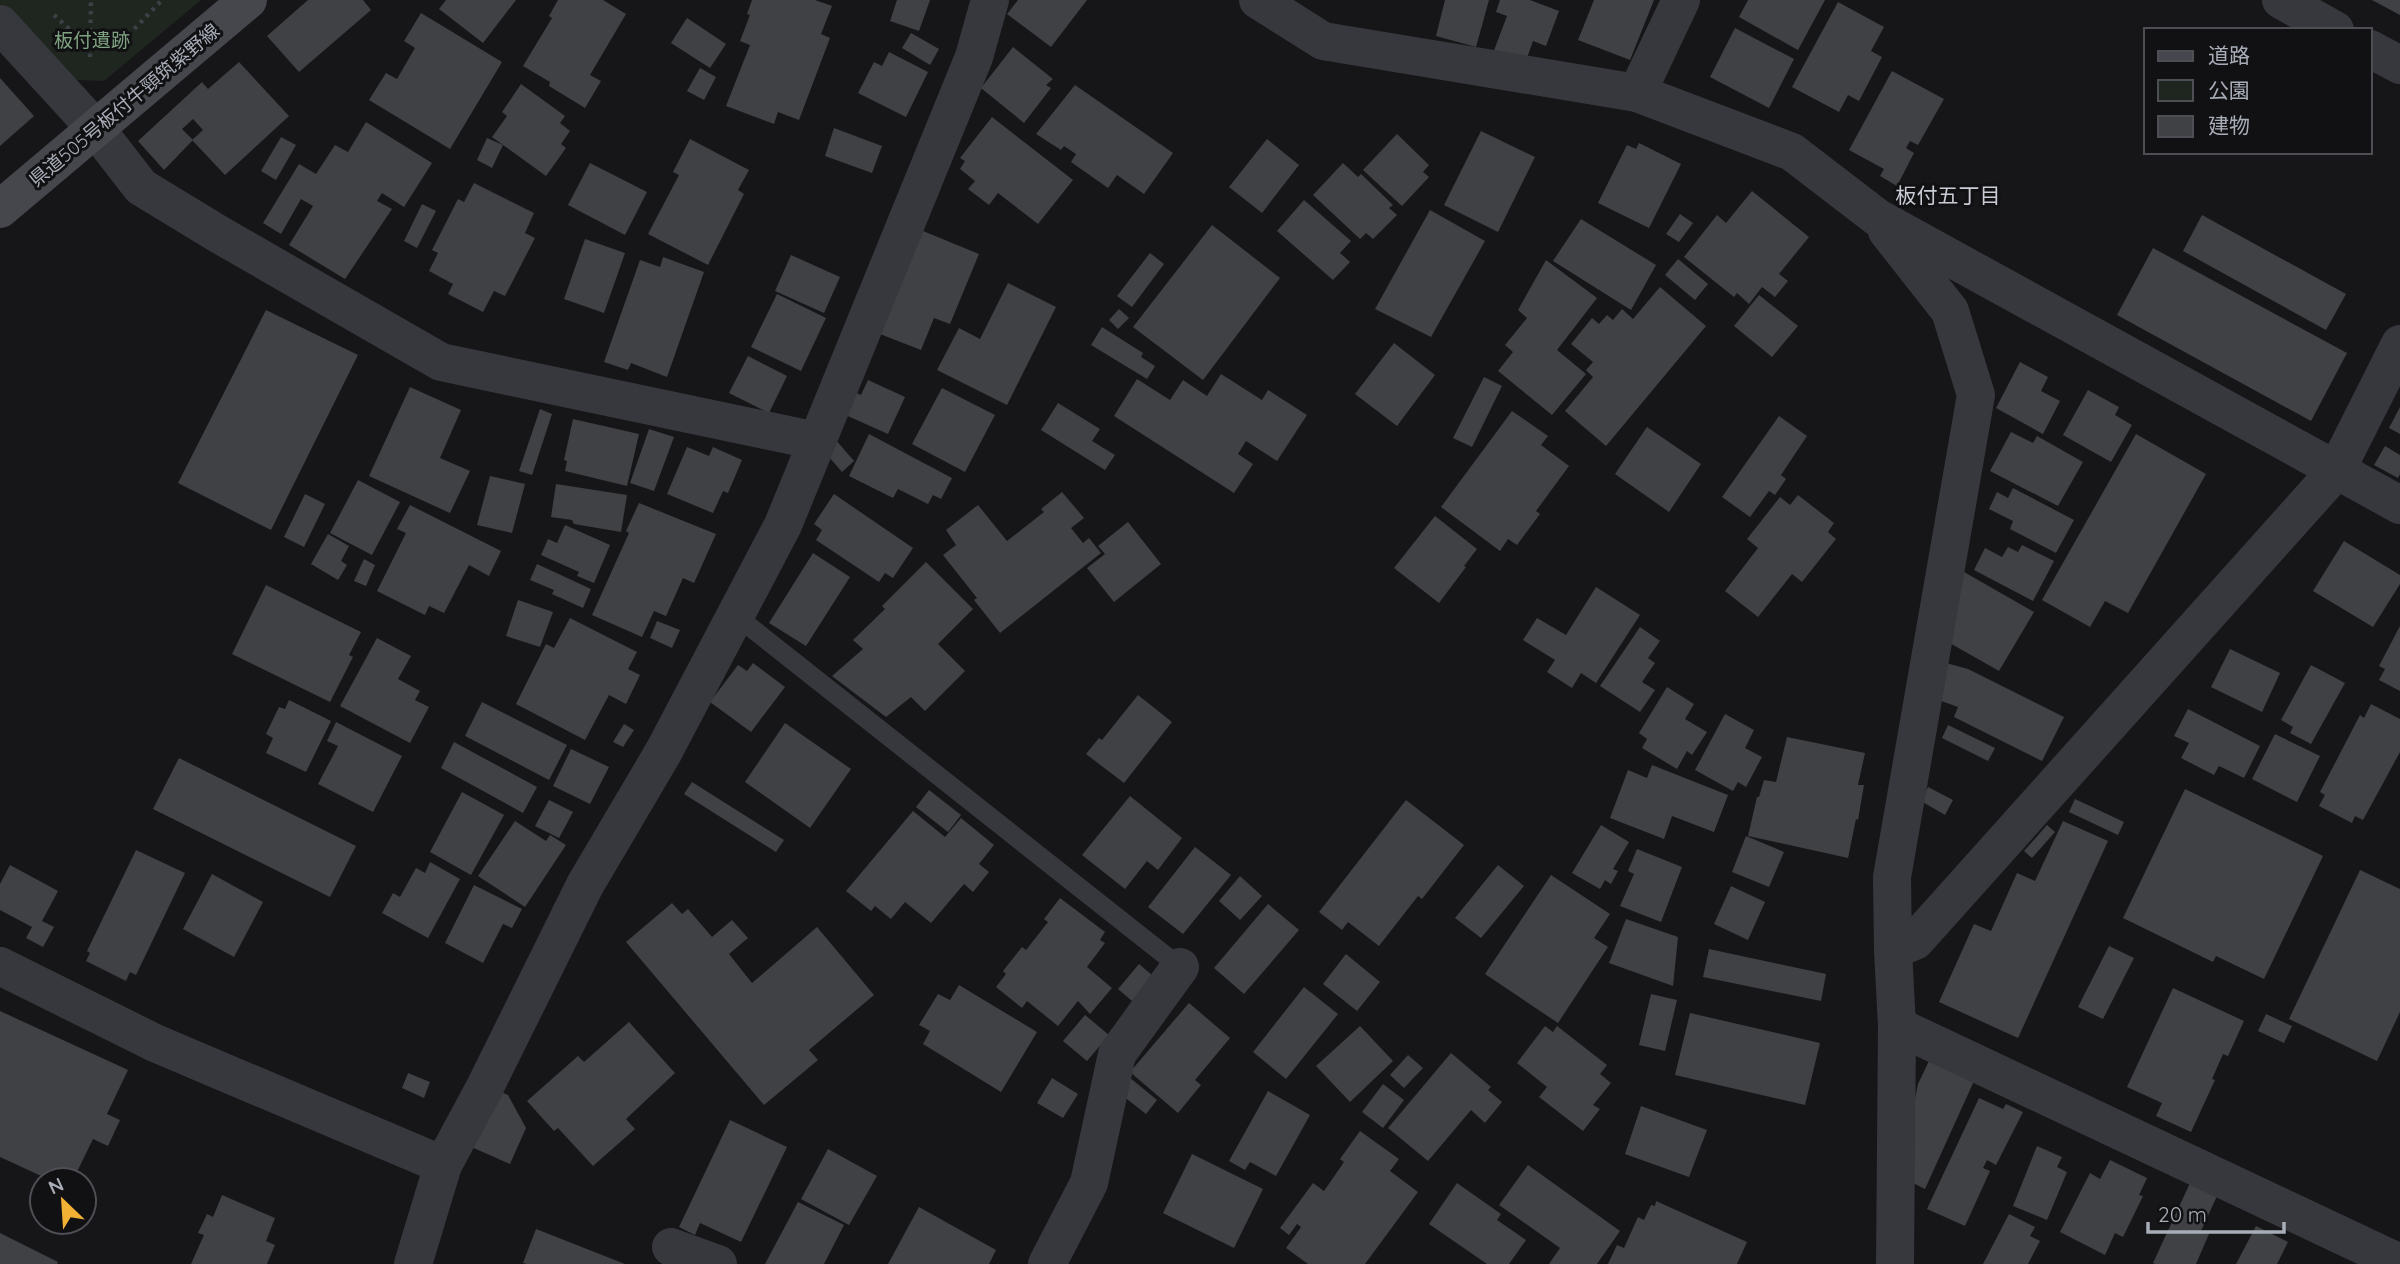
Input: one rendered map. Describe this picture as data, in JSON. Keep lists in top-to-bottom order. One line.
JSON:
{"streets":{"main road":["県道505号板付牛頸筑紫野線"]},"districts":["板付五丁目"],"parks":["板付遺跡"],"legend":["道路","公園","建物"],"scale_bar":"20 m","north":"top left"}
